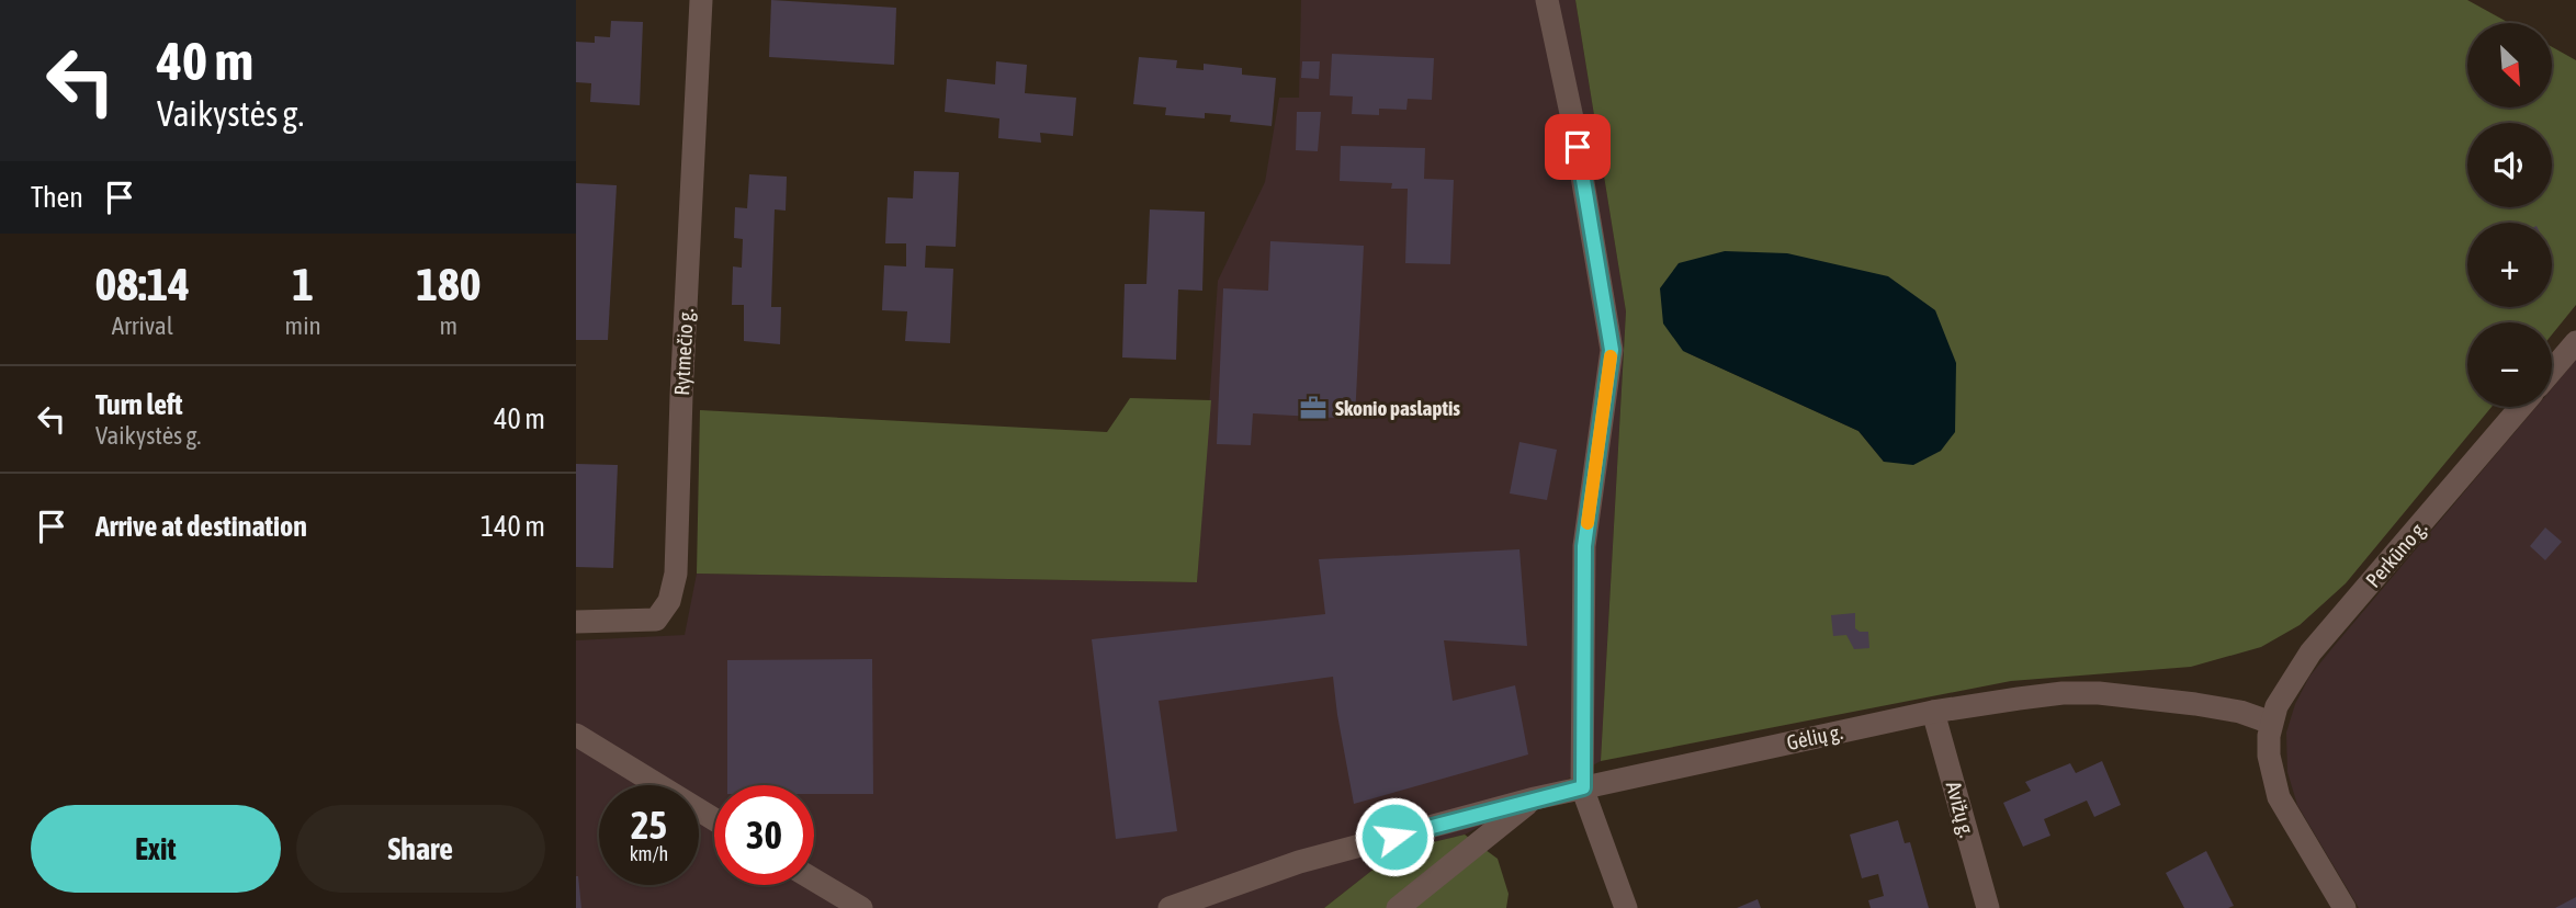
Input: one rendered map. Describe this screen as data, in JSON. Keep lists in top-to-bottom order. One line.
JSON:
{"streets":{"street":["Rytmečio g.","Perkūno g.","Gėlių g.","Avižų g."]},"crossings":[["Perkūno g.","Gėlių g."],["Gėlių g.","Avižų g."]],"places":{"office":["Skonio paslaptis"]},"north":"bottom right","page":{"turn":["40 m","Vaikystės g."],"map_buttons":["+","−"],"then":"Then","eta":["08:14","Arrival","1","min","180","m"],"list":[{"name":"Turn left","note":"Vaikystės g.","value":"40 m"},{"name":"Arrive at destination","value":"140 m"}],"speed":"25 km/h","limit":"30","buttons":["Exit","Share"]}}
